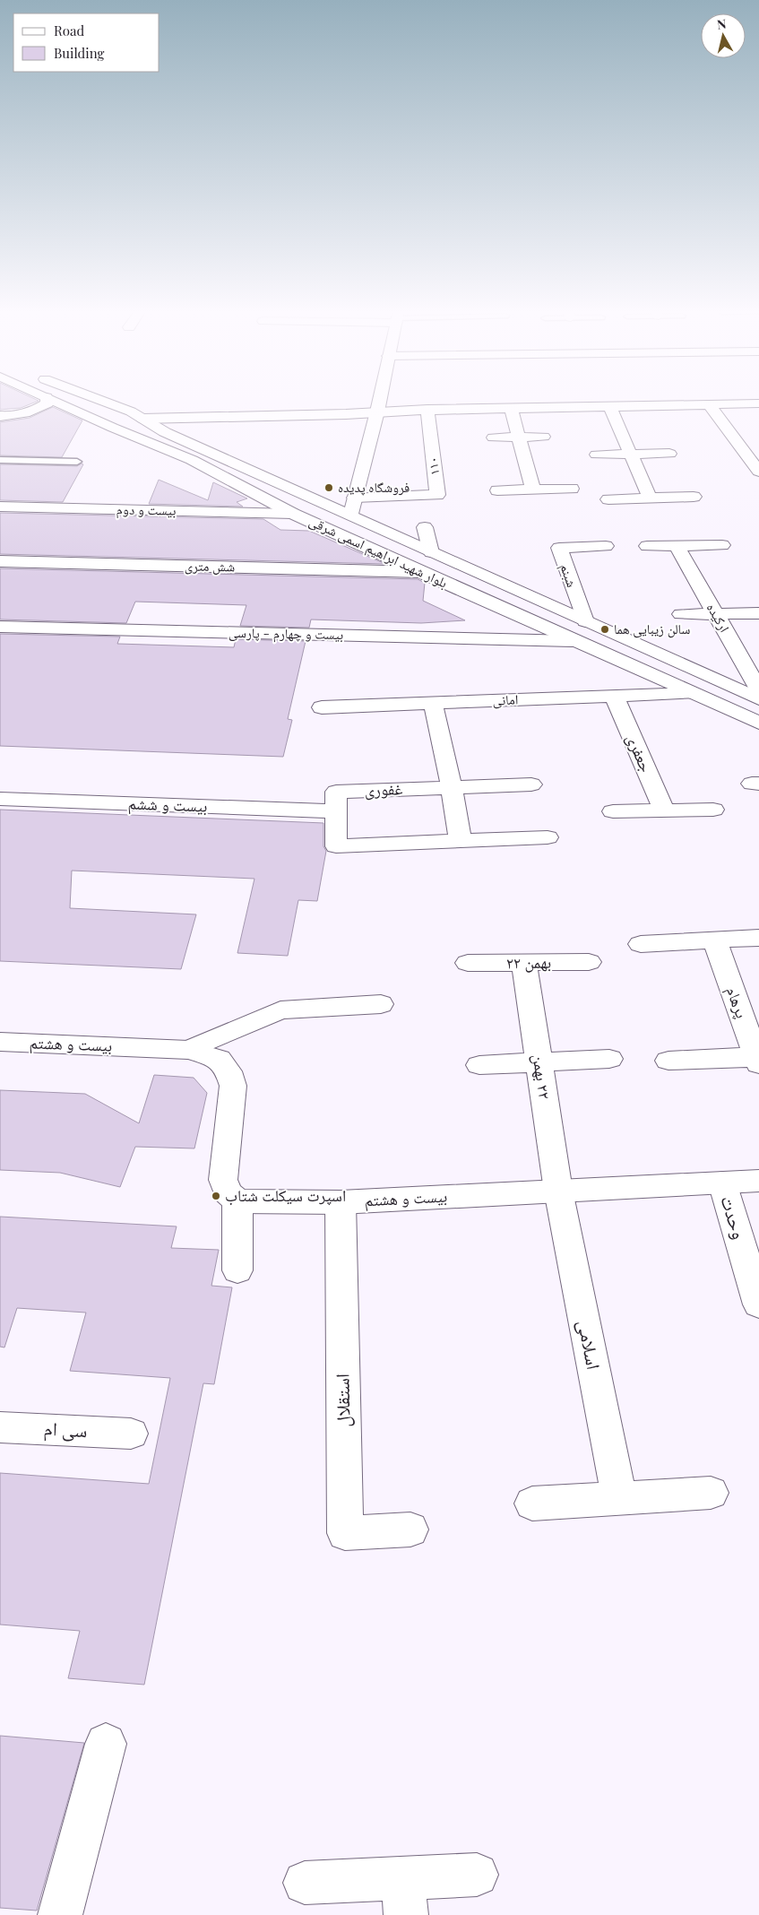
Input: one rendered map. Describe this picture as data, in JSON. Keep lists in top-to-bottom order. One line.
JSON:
{"streets":{"street":["۱۱۰","بیست و دوم","بلوار شهید ابراهیم اسمی شرقی","شش متری","شبنم","ارکیده","بیست و چهارم - پارسی","امانی","جعفری","غفوری","بیست و ششم","۲۲ بهمن","پرهام","بیست و هشتم","٢٢ بهمن","وحدت","اسلامی","استقلال","سی ام"]},"crossings":[["بیست و دوم","بلوار شهید ابراهیم اسمی شرقی"],["بلوار شهید ابراهیم اسمی شرقی","شش متری"],["بلوار شهید ابراهیم اسمی شرقی","شبنم"],["بلوار شهید ابراهیم اسمی شرقی","بیست و چهارم - پارسی"],["بلوار شهید ابراهیم اسمی شرقی","امانی"],["امانی","جعفری"],["غفوری","بیست و ششم"],["۲۲ بهمن","٢٢ بهمن"],["بیست و هشتم","٢٢ بهمن"],["بیست و هشتم","وحدت"],["بیست و هشتم","اسلامی"],["بیست و هشتم","استقلال"],["٢٢ بهمن","اسلامی"]],"places":["فروشگاه پدیده","سالن زیبایی هما","اسپرت سیکلت شتاب"],"legend":["Road","Building"],"north":"top"}
